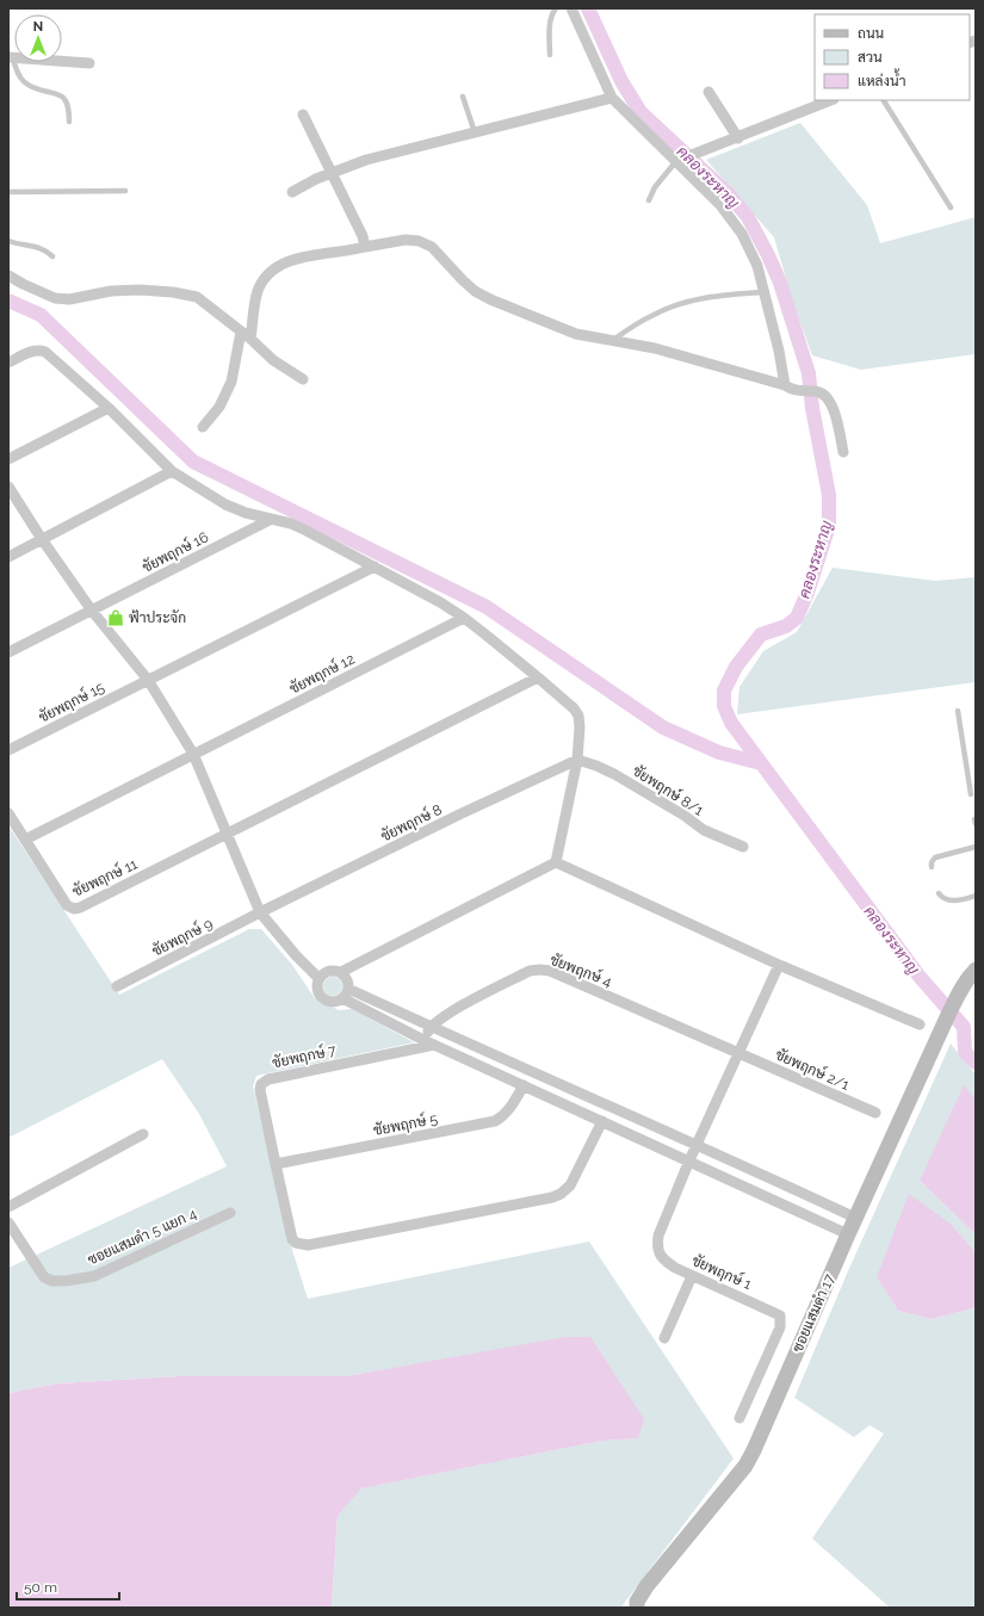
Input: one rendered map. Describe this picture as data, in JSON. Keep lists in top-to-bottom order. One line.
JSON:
{"streets":{"street":["ชัยพฤกษ์ 16","ชัยพฤกษ์ 12","ชัยพฤกษ์ 15","ชัยพฤกษ์ 8/1","ชัยพฤกษ์ 8","ชัยพฤกษ์ 11","ชัยพฤกษ์ 9","ชัยพฤกษ์ 4","ชัยพฤกษ์ 7","ชัยพฤกษ์ 2/1","ชัยพฤกษ์ 5","ซอยแสมดำ 5 แยก 4","ชัยพฤกษ์ 1","ซอยแสมดำ 17"]},"crossings":[["ชัยพฤกษ์ 12","ชัยพฤกษ์ 11"],["ชัยพฤกษ์ 8/1","ชัยพฤกษ์ 8"],["ชัยพฤกษ์ 8","ชัยพฤกษ์ 9"],["ชัยพฤกษ์ 4","ชัยพฤกษ์ 7"],["ชัยพฤกษ์ 4","ชัยพฤกษ์ 2/1"],["ชัยพฤกษ์ 4","ชัยพฤกษ์ 1"],["ชัยพฤกษ์ 7","ชัยพฤกษ์ 5"],["ชัยพฤกษ์ 2/1","ชัยพฤกษ์ 1"]],"water":["คลองระหาญ"],"places":{"shop":["ฟ้าประจัก"]},"legend":["ถนน","สวน","แหล่งน้ำ"],"scale_bar":"50 m","north":"top"}
